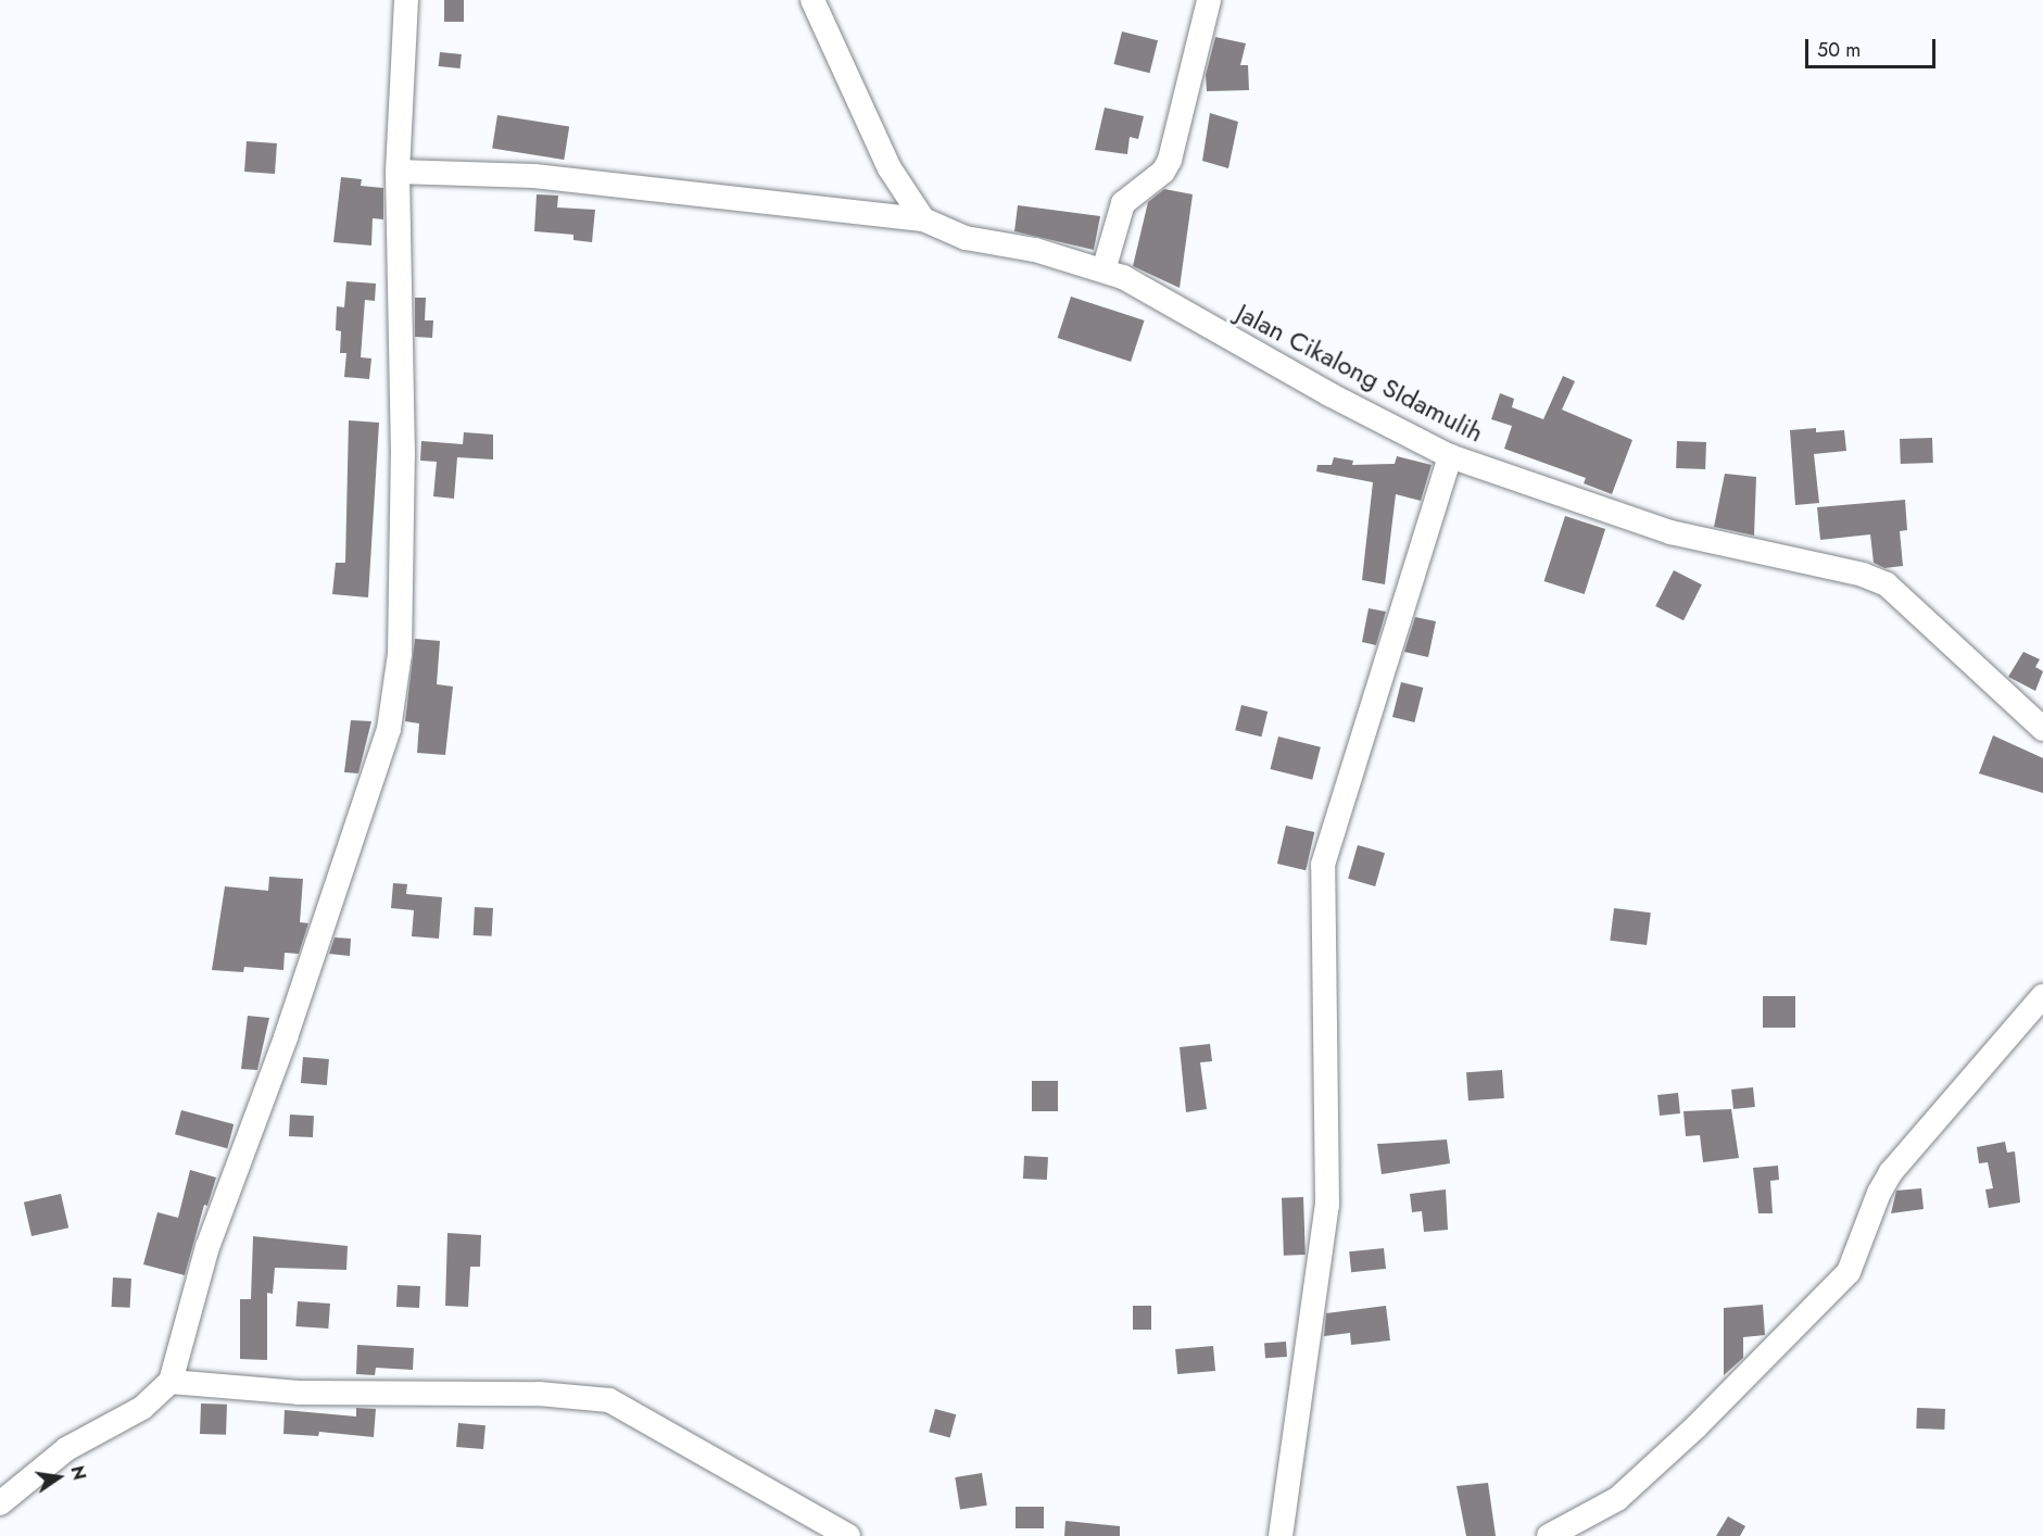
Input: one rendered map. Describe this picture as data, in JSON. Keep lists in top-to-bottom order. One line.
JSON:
{"streets":{"street":["Jalan Cikalong SIdamulih"]},"scale_bar":"50 m","north":"right"}
